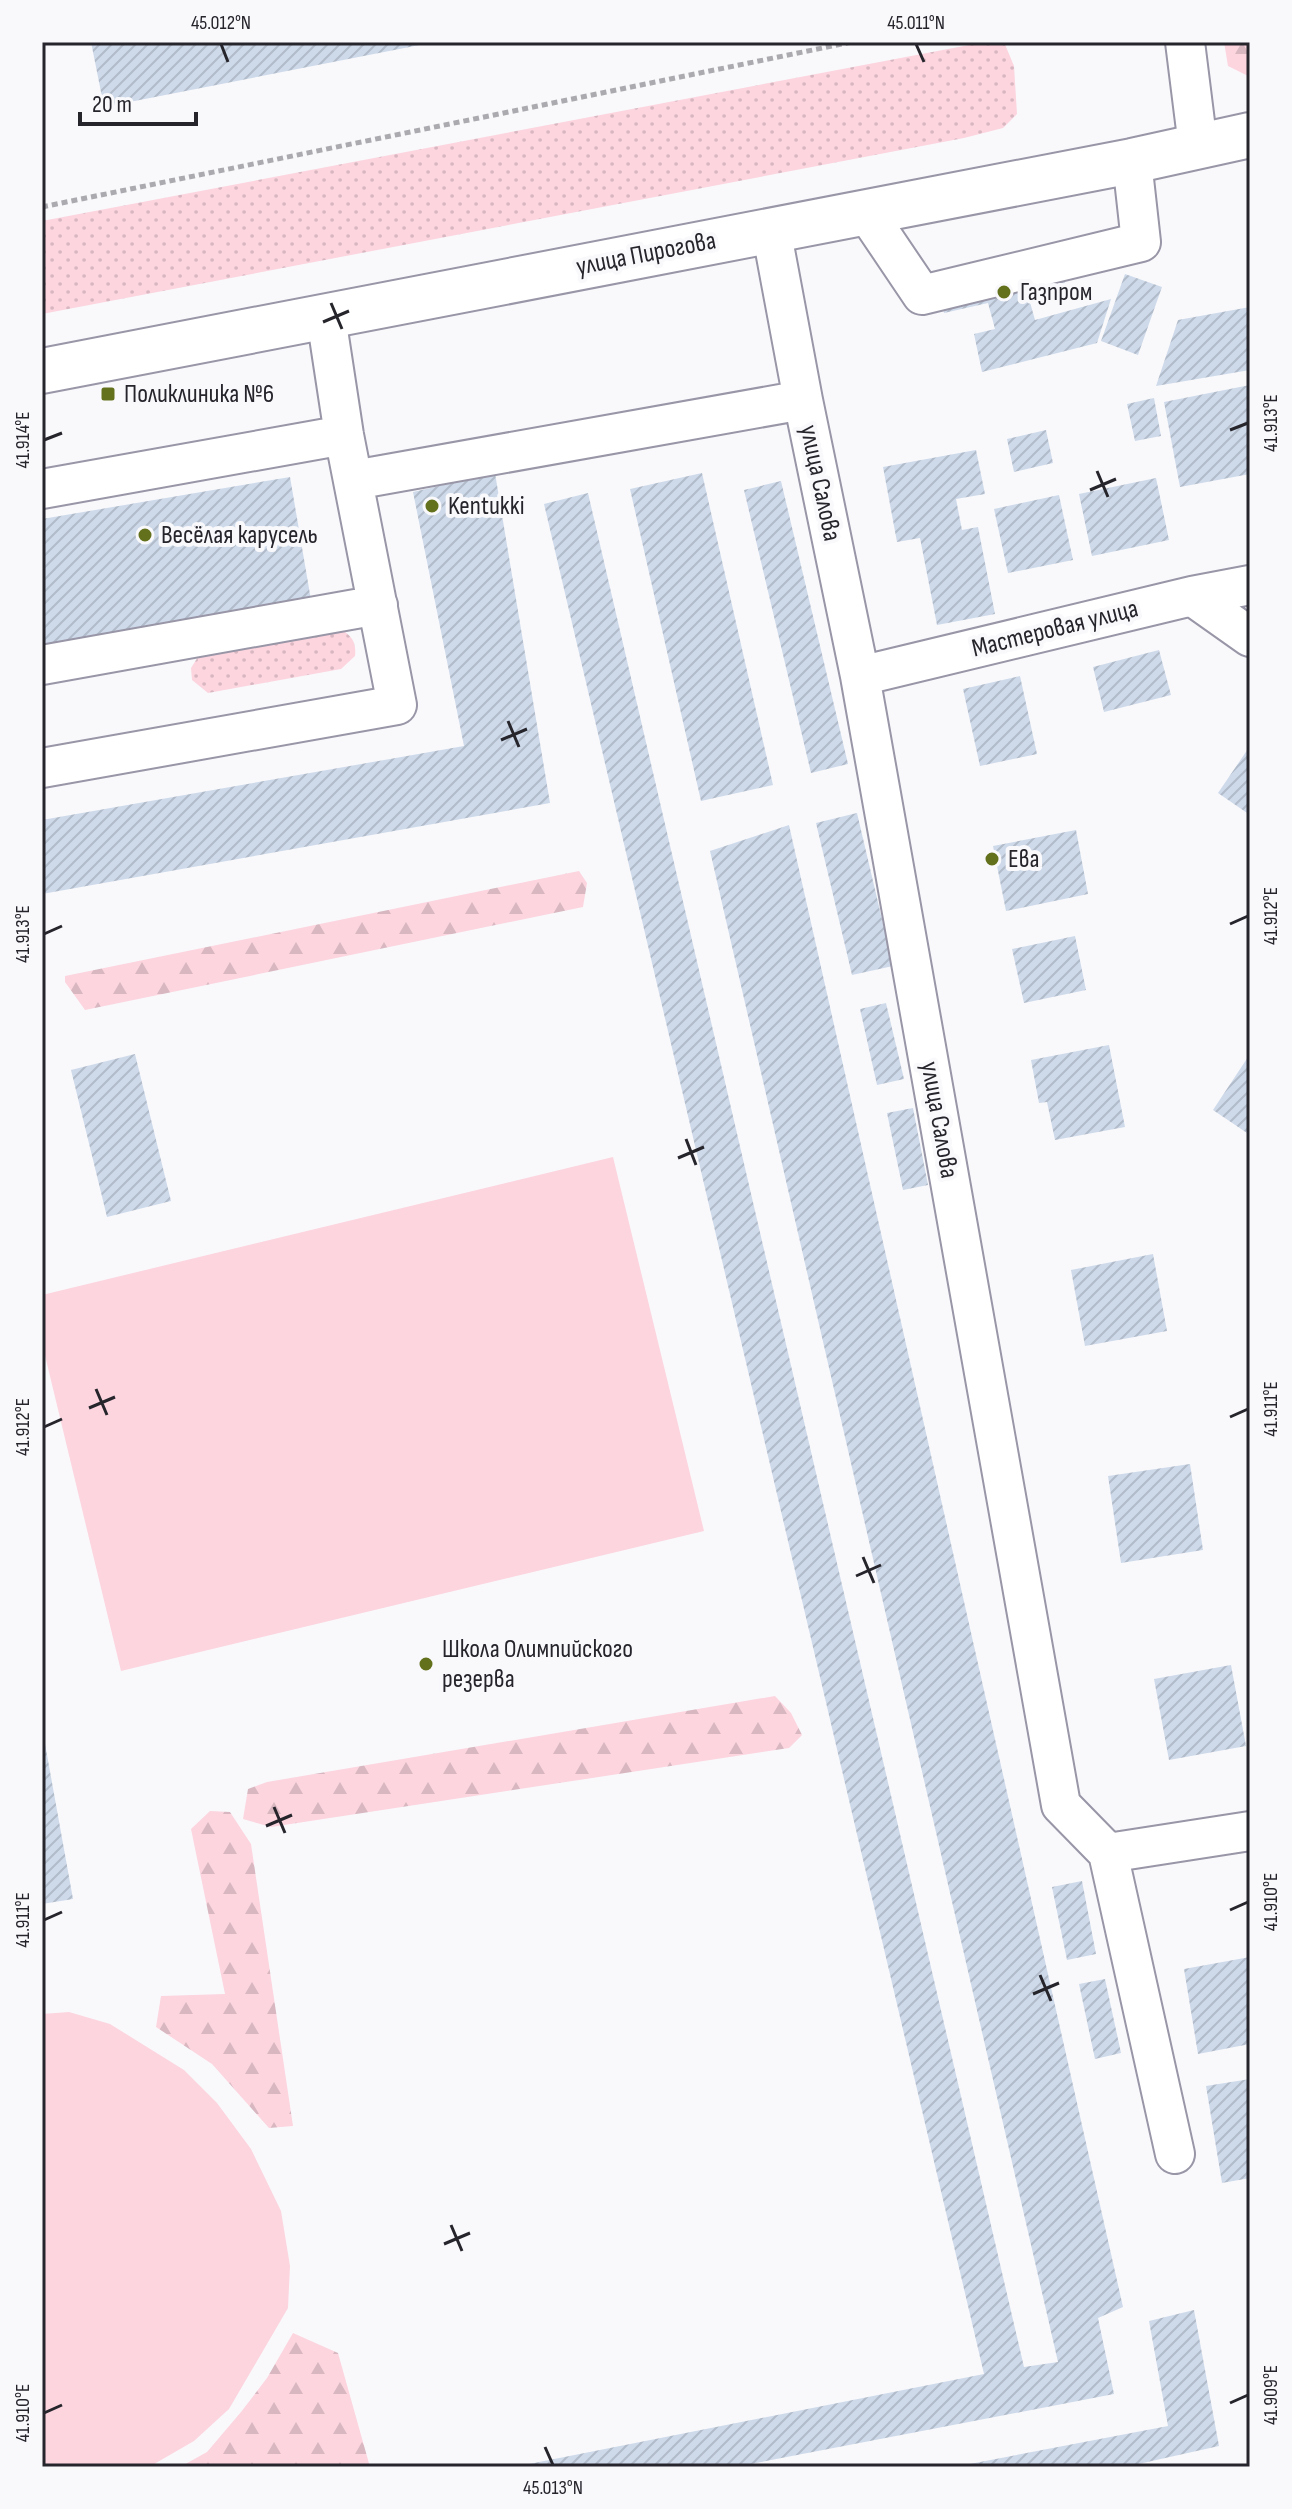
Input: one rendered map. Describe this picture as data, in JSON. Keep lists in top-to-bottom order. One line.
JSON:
{"streets":{"main road":["улица Пирогова"],"street":["улица Салова","Мастеровая улица"]},"crossings":[["улица Пирогова","улица Салова"],["улица Салова","Мастеровая улица"]],"places":{"other":["Газпром","Kentukki","Весёлая карусель","Ева","Школа Олимпийского резерва"],"transit":["Поликлиника №6"]},"scale_bar":"20 m","coordinates":["45.012°N","45.011°N","41.913°E","41.914°E","41.912°E","41.911°E","41.910°E","41.909°E","45.013°N"]}
